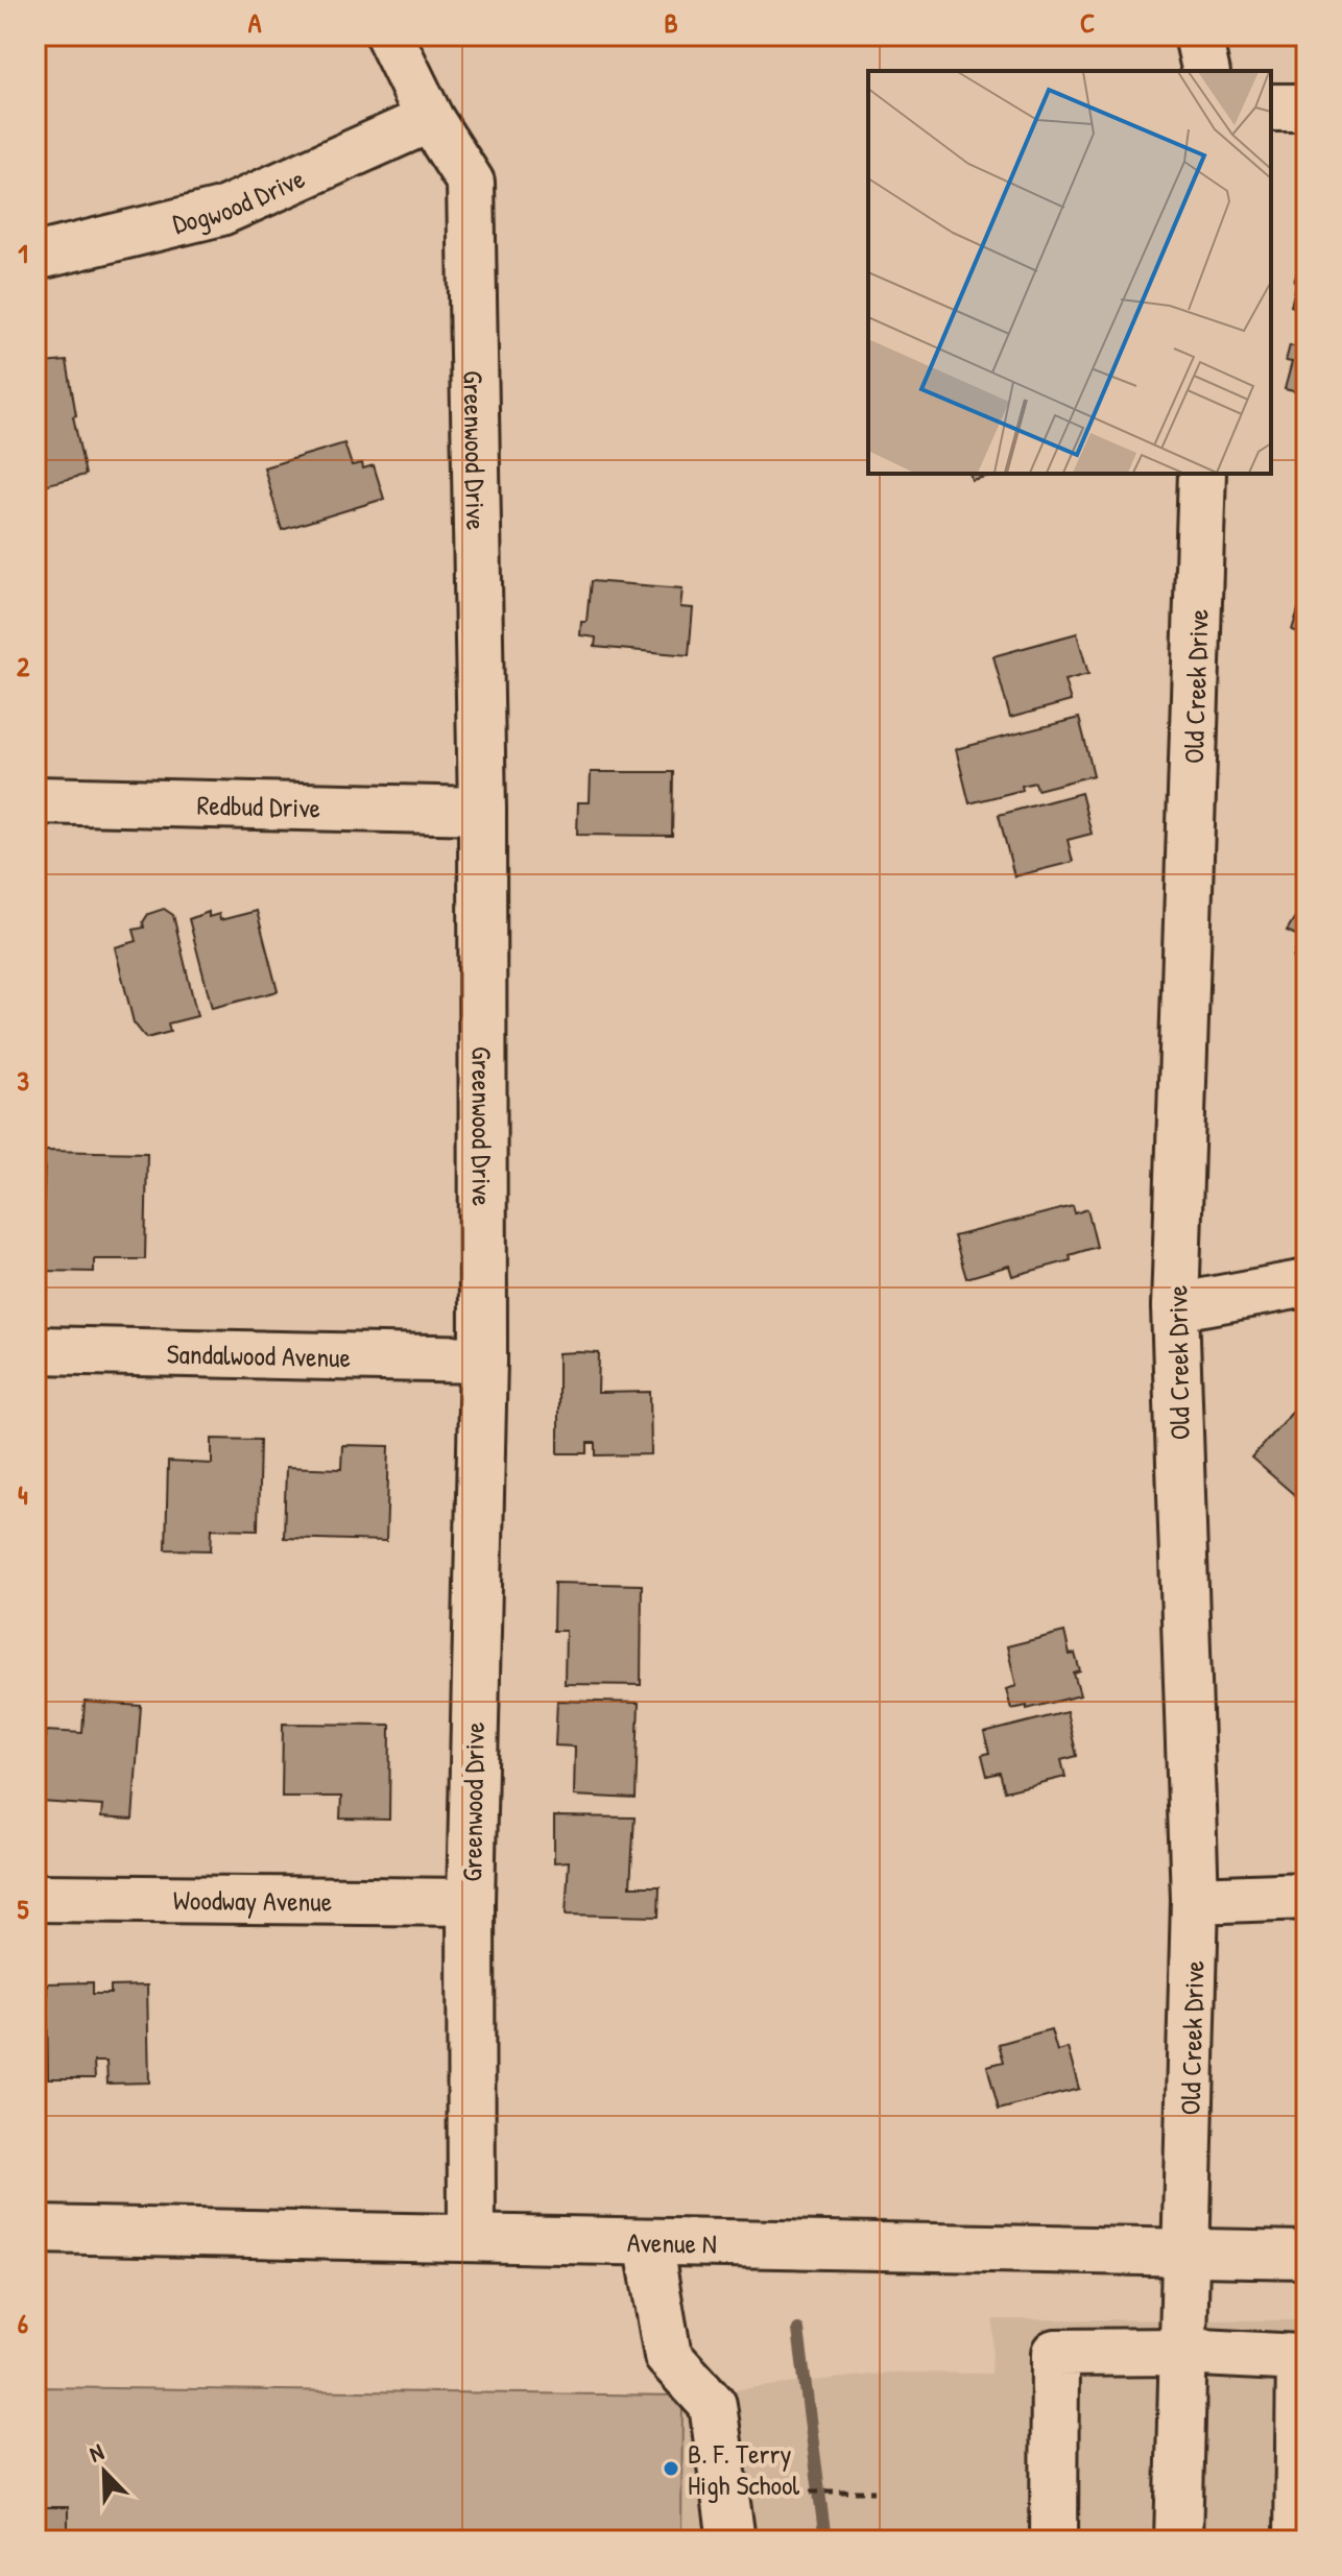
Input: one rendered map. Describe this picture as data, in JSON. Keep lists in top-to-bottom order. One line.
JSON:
{"streets":{"street":["Dogwood Drive","Greenwood Drive","Old Creek Drive","Redbud Drive","Sandalwood Avenue","Woodway Avenue","Avenue N"]},"crossings":[["Dogwood Drive","Greenwood Drive"],["Greenwood Drive","Redbud Drive"],["Greenwood Drive","Sandalwood Avenue"],["Greenwood Drive","Woodway Avenue"],["Greenwood Drive","Avenue N"],["Old Creek Drive","Avenue N"]],"places":["B. F. Terry High School"],"north":"top left","grid":{"columns":["A","B","C"],"rows":["1","2","3","4","5","6"]}}
